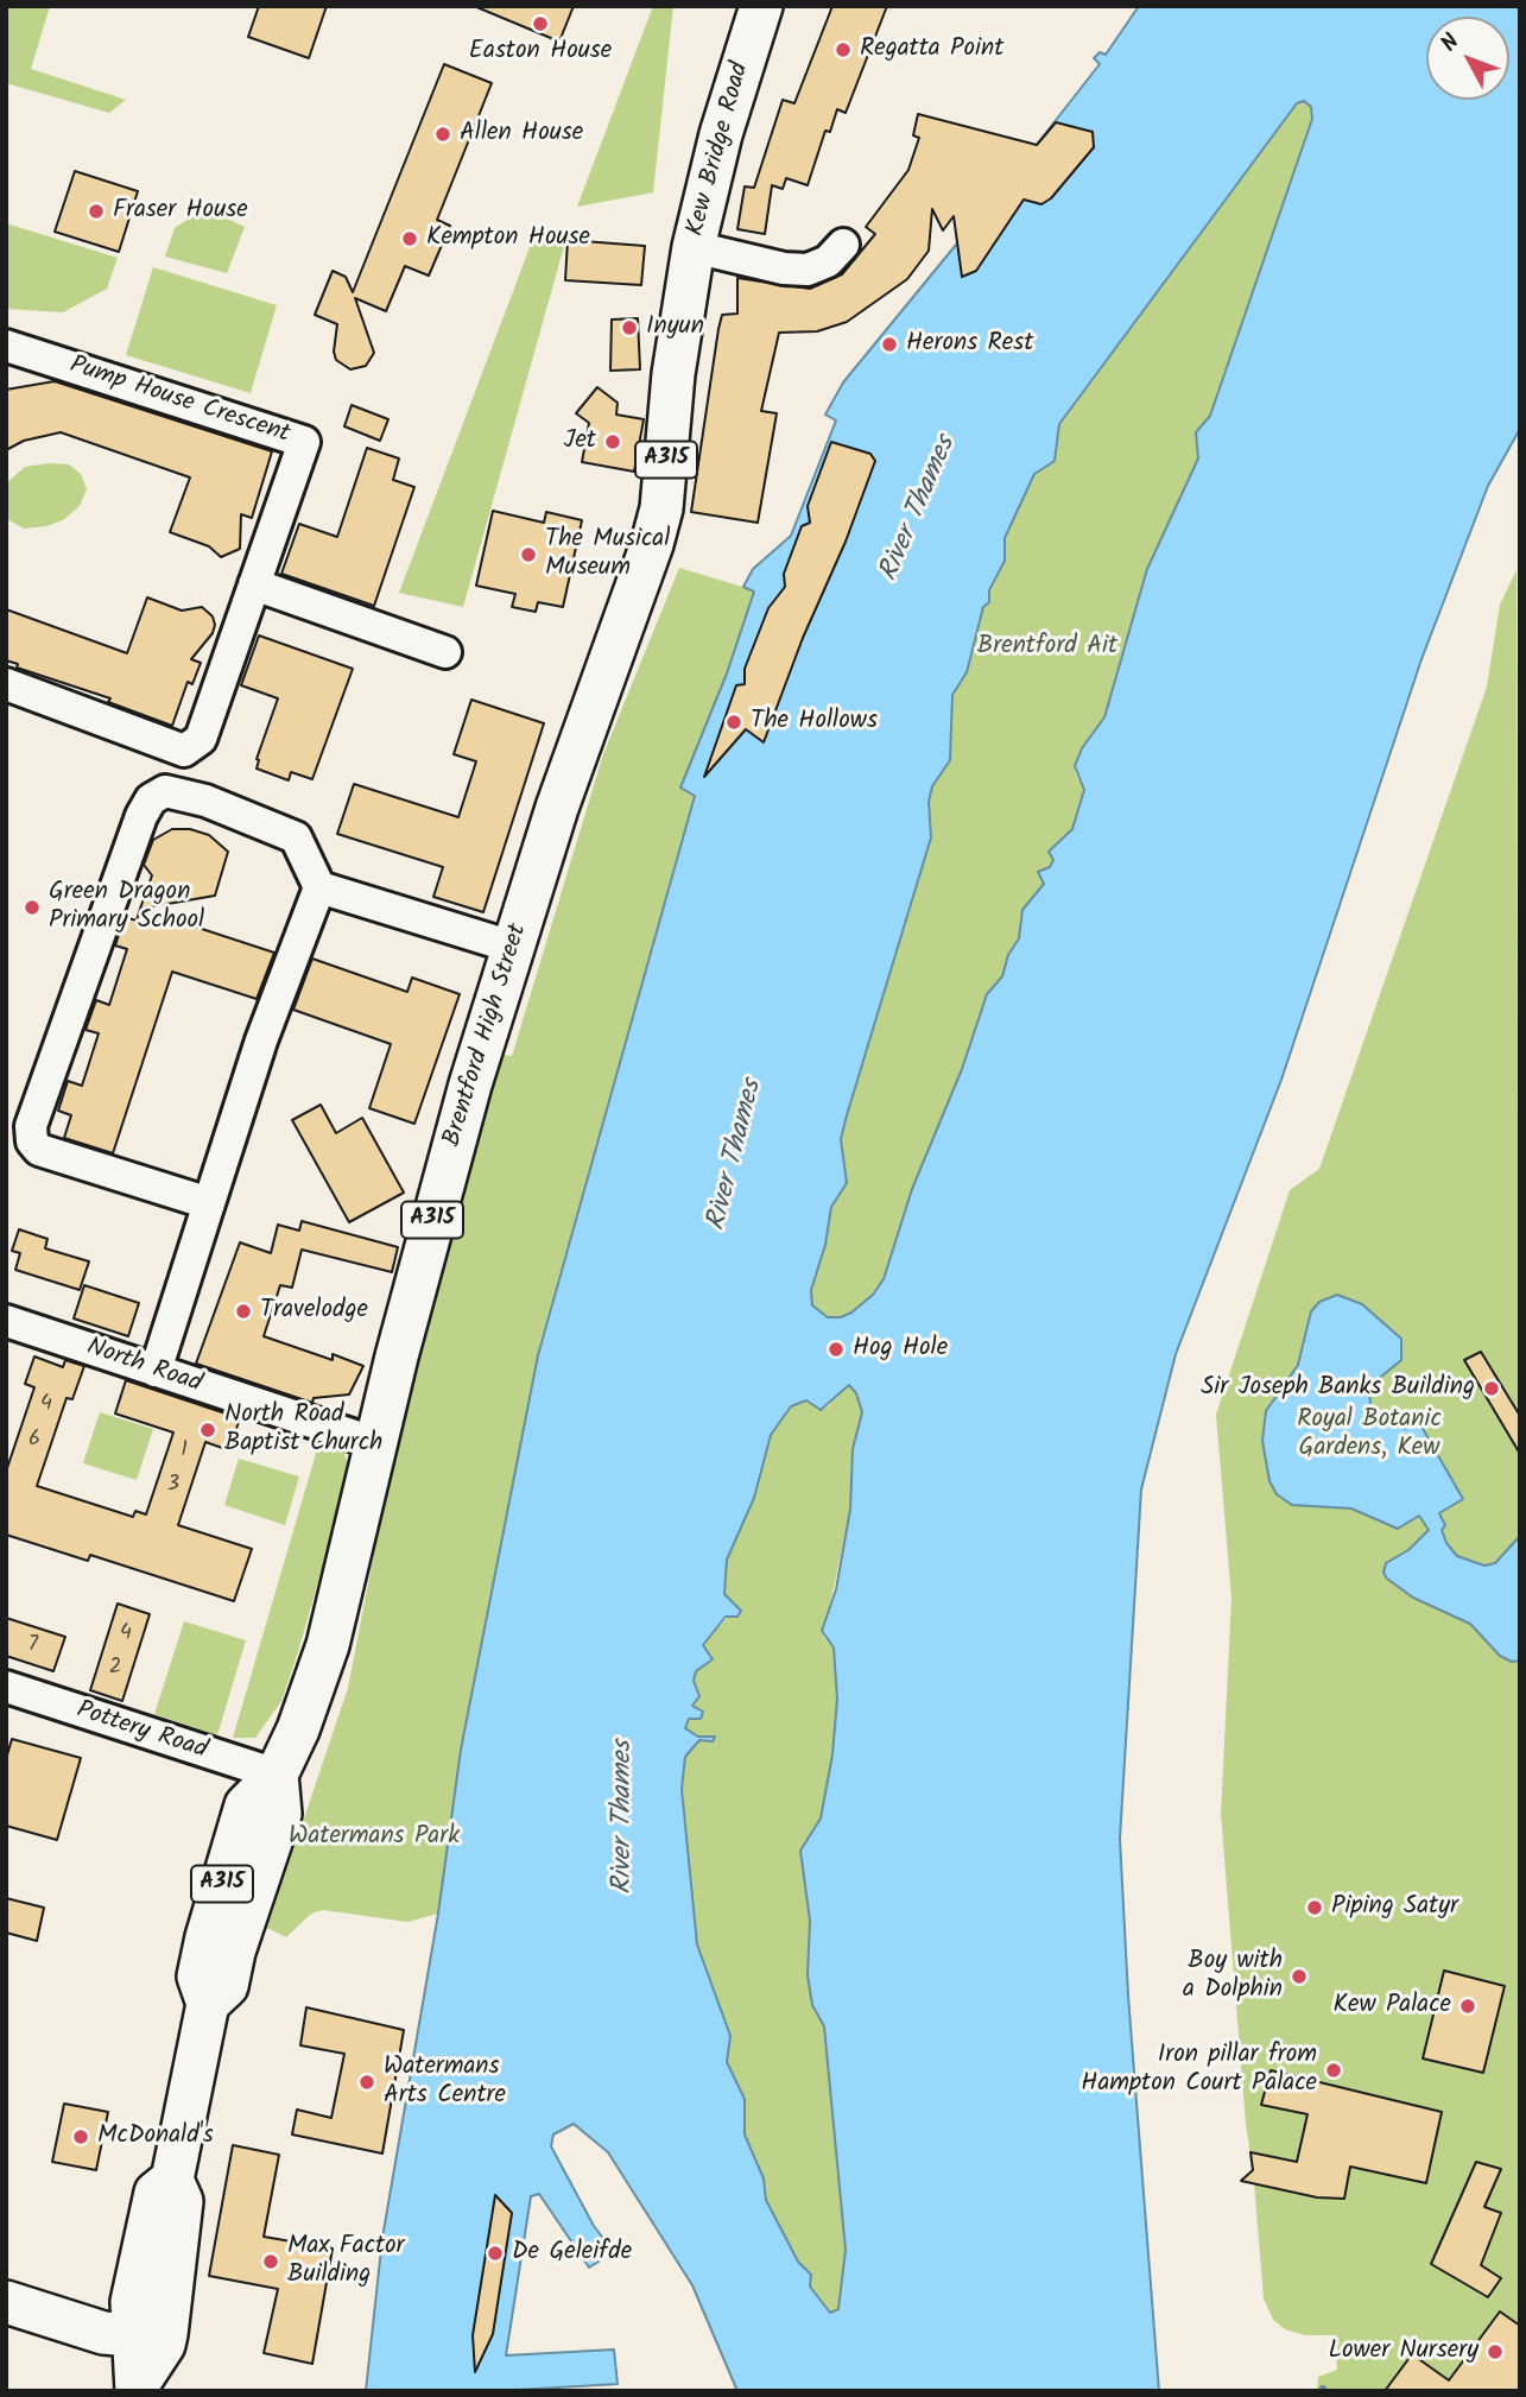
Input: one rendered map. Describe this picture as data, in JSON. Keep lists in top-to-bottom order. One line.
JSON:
{"streets":{"main road":["Kew Bridge Road","A315","Brentford High Street"],"street":["Pump House Crescent","North Road","Pottery Road"]},"crossings":[["Kew Bridge Road","Brentford High Street"],["Brentford High Street","North Road"],["Brentford High Street","Pottery Road"]],"water":["River Thames"],"parks":["Brentford Ait","Royal Botanic Gardens, Kew","Watermans Park"],"places":["Easton House","Regatta Point","Allen House","Fraser House","Kempton House","Inyun","Herons Rest","Jet","The Musical Museum","The Hollows","Green Dragon Primary School","Travelodge","Hog Hole","Sir Joseph Banks Building","North Road Baptist Church","Piping Satyr","Boy with a Dolphin","Kew Palace","Iron pillar from Hampton Court Palace","Watermans Arts Centre","McDonald's","De Geleifde","Max Factor Building","Lower Nursery"],"house_numbers":["4","6","1","3","4","7","2"],"north":"top left"}
